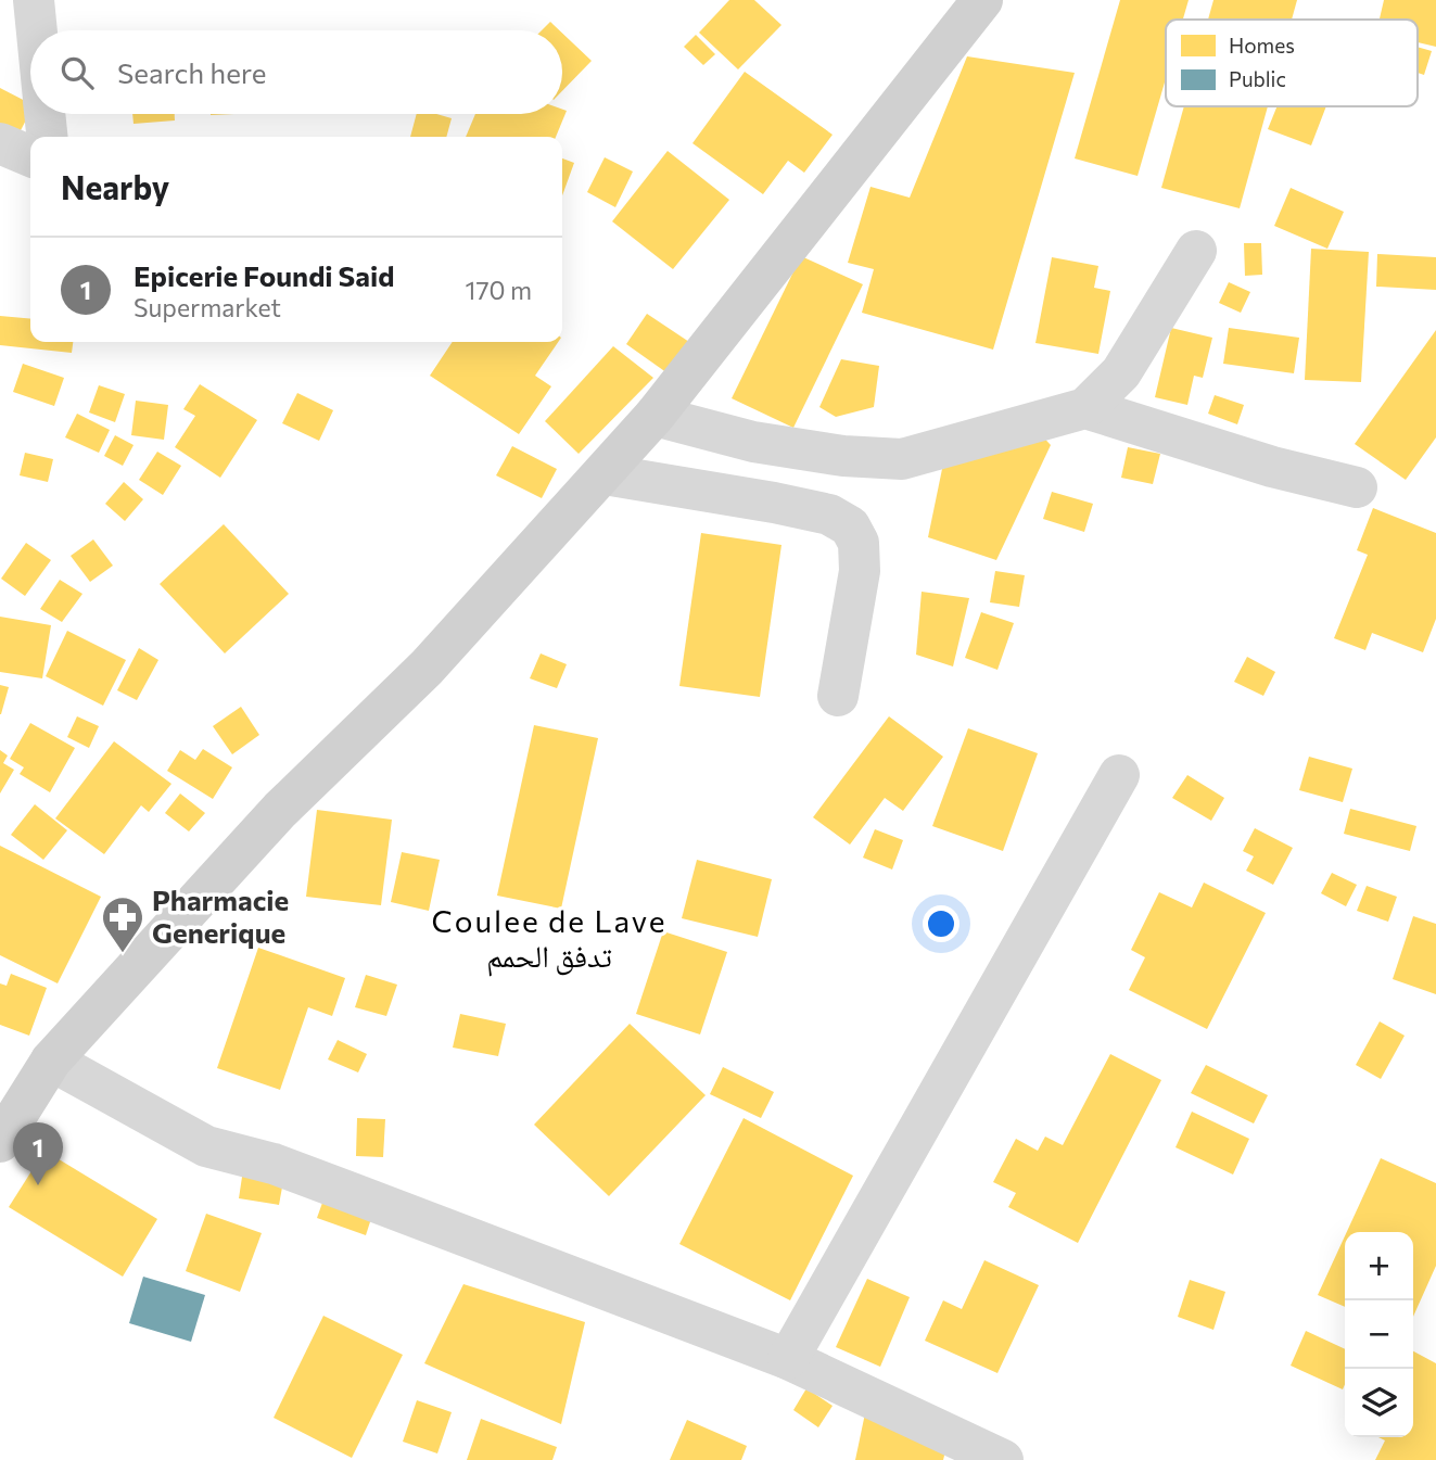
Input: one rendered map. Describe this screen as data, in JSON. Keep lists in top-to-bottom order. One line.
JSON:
{"districts":["Coulee de Lave تدفق الحمم"],"places":{"pharmacy":["Pharmacie Generique"]},"legend":["Homes","Public"],"page":{"search":"Search here","heading":"Nearby","list":[{"mark":"1","name":"Epicerie Foundi Said","note":"Supermarket","value":"170 m"}],"pins":"1","map_buttons":["+","−"]}}
